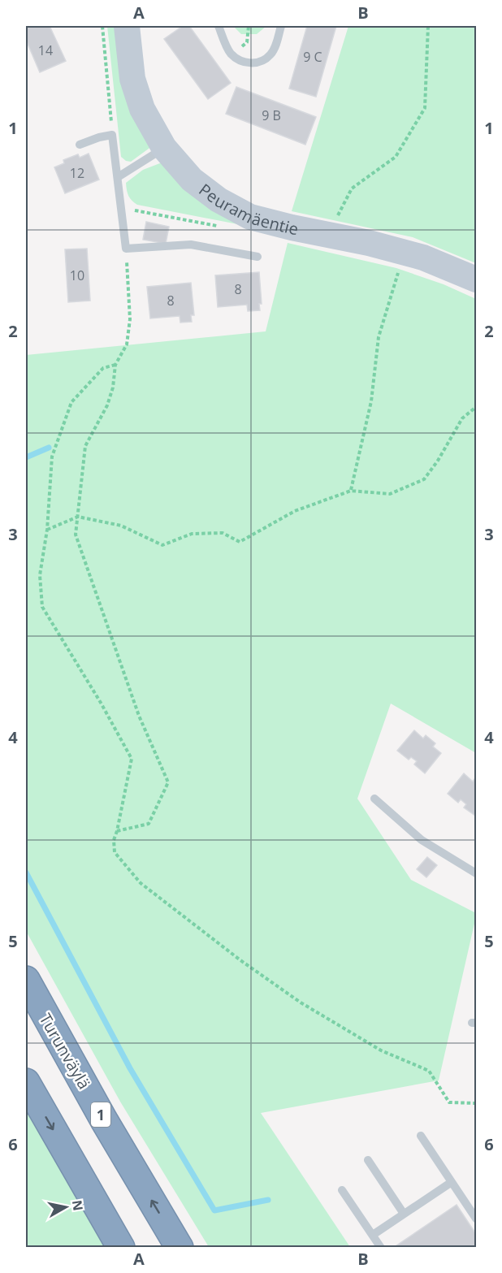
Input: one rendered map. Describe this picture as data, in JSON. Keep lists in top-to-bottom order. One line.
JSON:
{"streets":{"highway":["Turunväylä","1"],"street":["Peuramäentie"]},"house_numbers":["14","9 C","9 B","12","10","8","8"],"north":"right","grid":{"columns":["A","B"],"rows":["1","2","3","4","5","6"]}}
